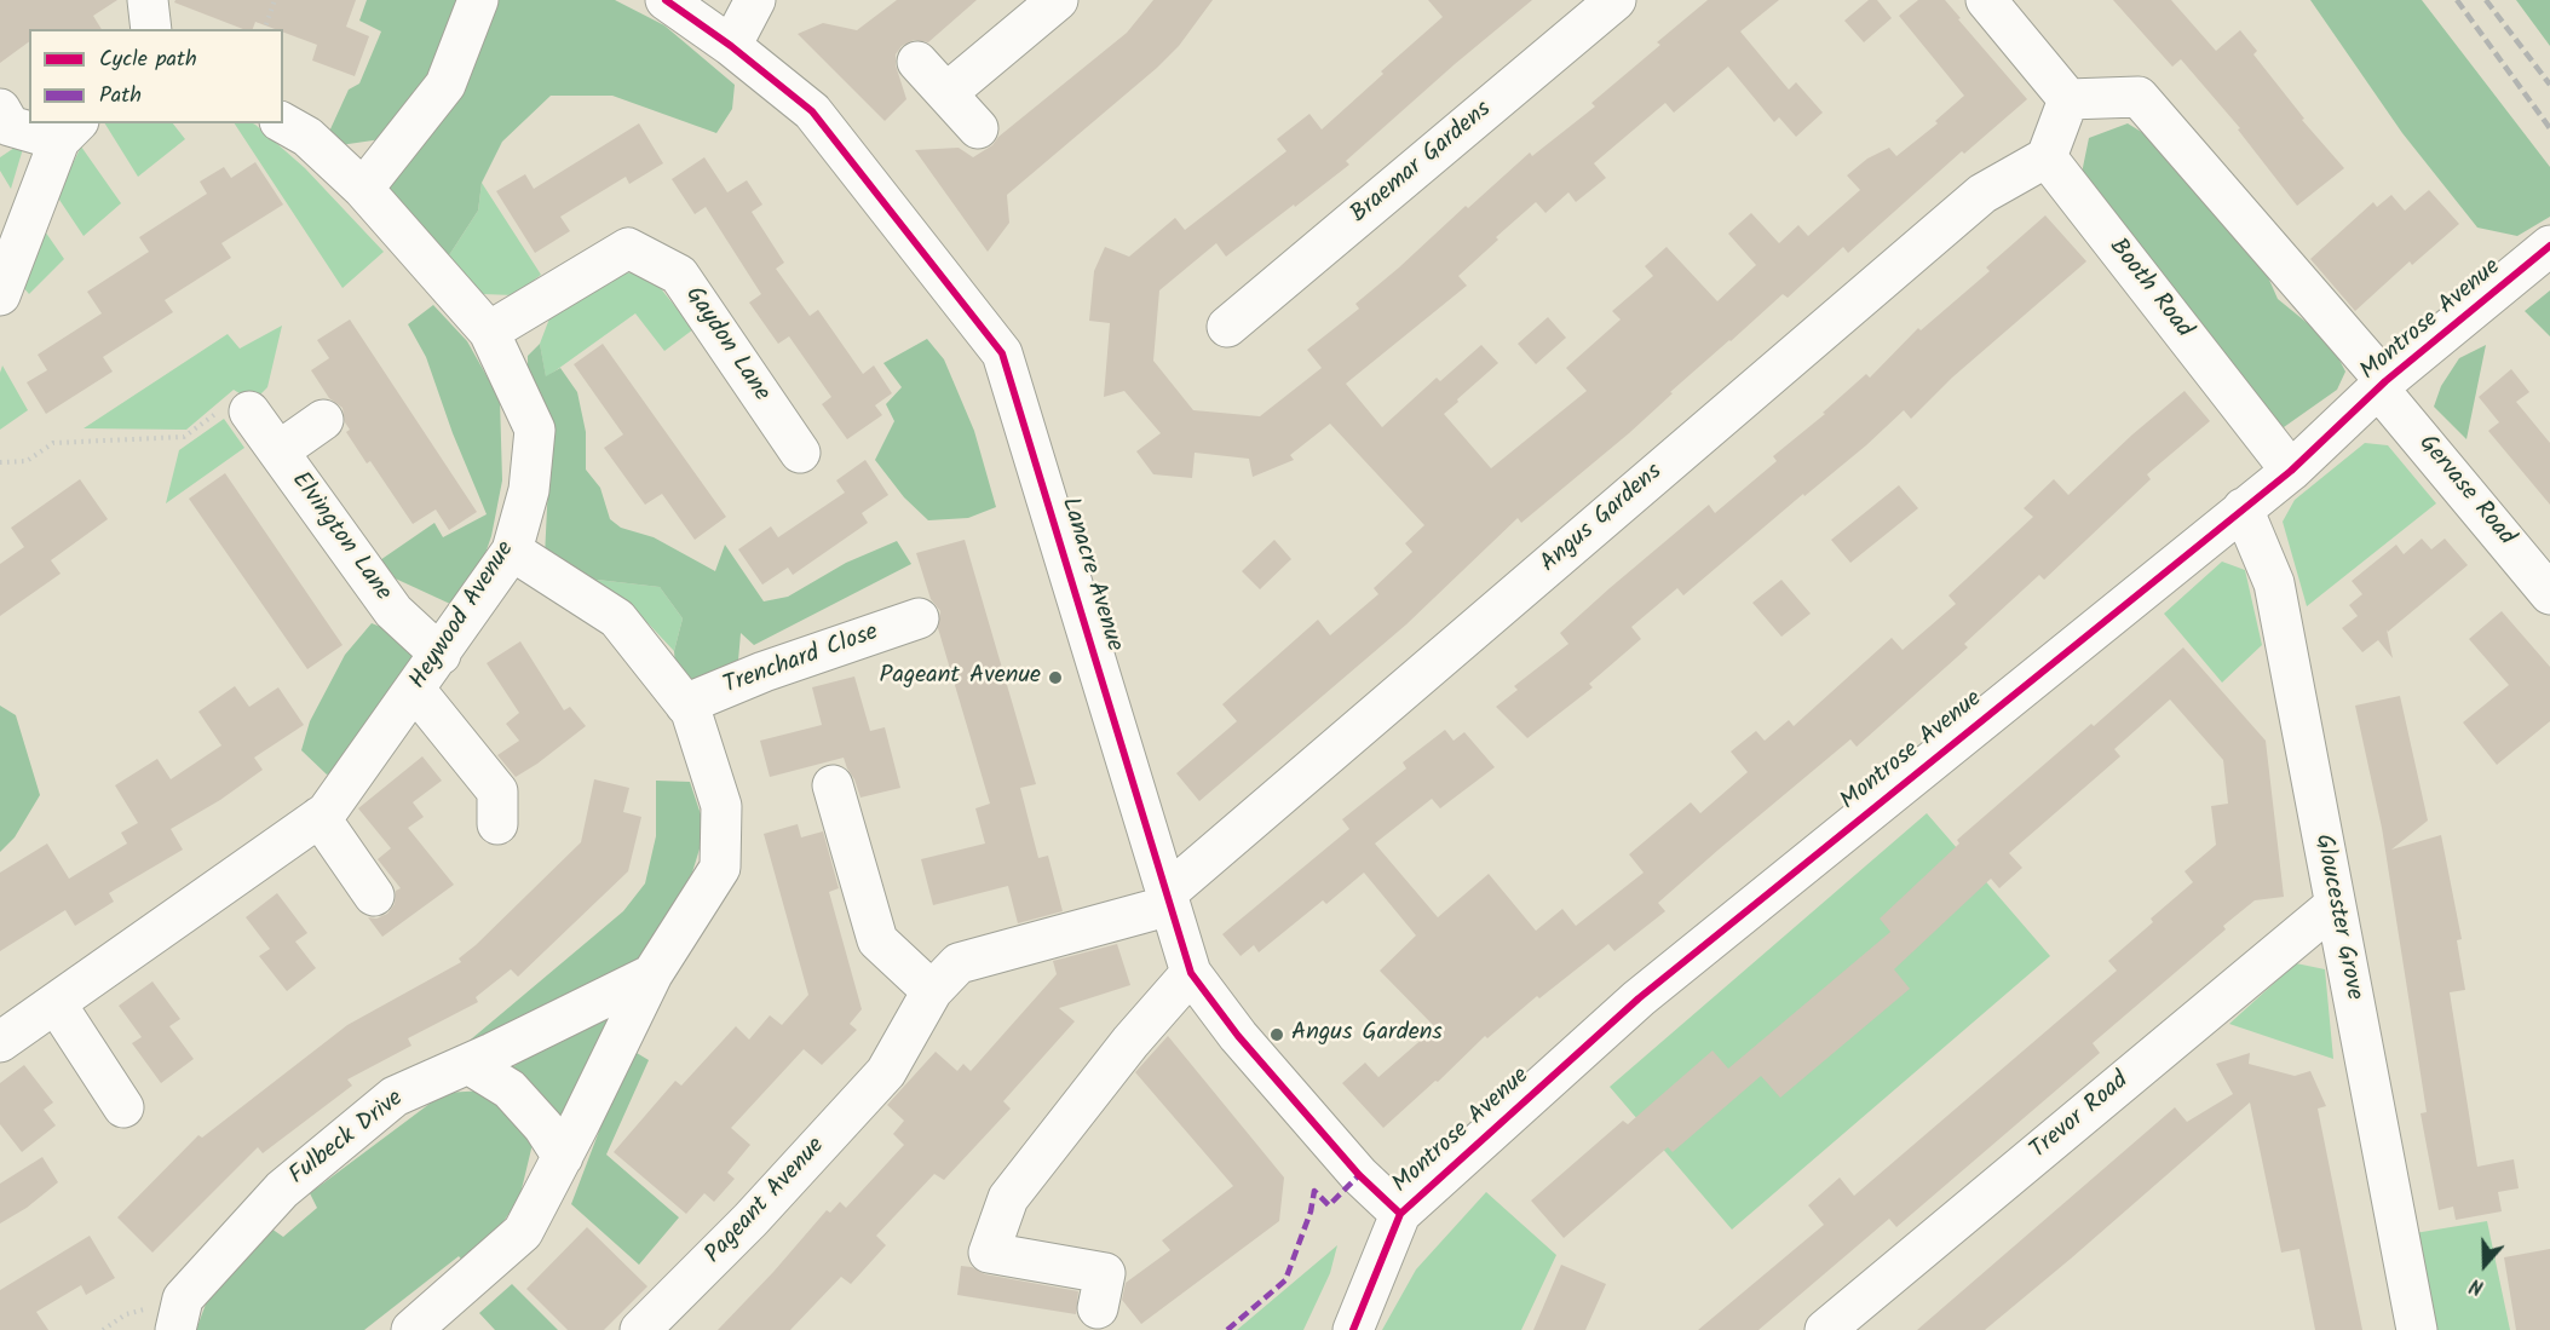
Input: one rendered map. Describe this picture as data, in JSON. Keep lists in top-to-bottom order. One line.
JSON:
{"streets":{"street":["Braemar Gardens","Booth Road","Montrose Avenue","Gaydon Lane","Gervase Road","Angus Gardens","Elvington Lane","Lanacre Avenue","Heywood Avenue","Trenchard Close","Gloucester Grove","Trevor Road","Fulbeck Drive","Pageant Avenue"]},"crossings":[["Booth Road","Montrose Avenue"],["Booth Road","Angus Gardens"],["Montrose Avenue","Gervase Road"],["Montrose Avenue","Lanacre Avenue"],["Montrose Avenue","Gloucester Grove"],["Gaydon Lane","Heywood Avenue"],["Angus Gardens","Lanacre Avenue"],["Angus Gardens","Pageant Avenue"],["Elvington Lane","Heywood Avenue"],["Lanacre Avenue","Pageant Avenue"],["Gloucester Grove","Trevor Road"]],"places":["Pageant Avenue","Angus Gardens"],"legend":["Cycle path","Path"],"north":"bottom"}
